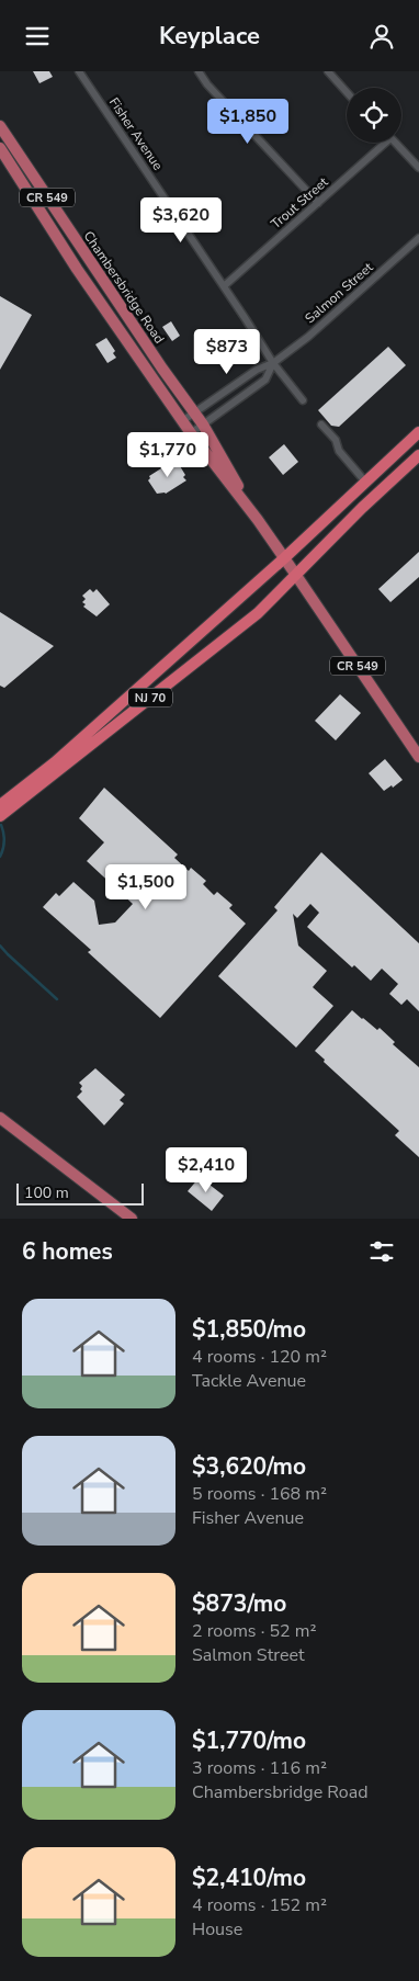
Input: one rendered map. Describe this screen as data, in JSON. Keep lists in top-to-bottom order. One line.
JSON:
{"streets":{"highway":["NJ 70"],"main road":["CR 549","Chambersbridge Road"],"street":["Fisher Avenue","Trout Street","Salmon Street"]},"crossings":[["Fisher Avenue","Trout Street"],["Fisher Avenue","Salmon Street"],["Chambersbridge Road","Salmon Street"],["Chambersbridge Road","NJ 70"]],"scale_bar":"100 m","page":{"header":"Keyplace","price":["$1,850","$3,620","$873","$1,770","$1,500","$2,410"],"scale":"100 m","heading":"6 homes","list":[{"name":"$1,850/mo","note":"4 rooms · 120 m² · Tackle Avenue"},{"name":"$3,620/mo","note":"5 rooms · 168 m² · Fisher Avenue"},{"name":"$873/mo","note":"2 rooms · 52 m² · Salmon Street"},{"name":"$1,770/mo","note":"3 rooms · 116 m² · Chambersbridge Road"},{"name":"$2,410/mo","note":"4 rooms · 152 m² · House"}]}}
